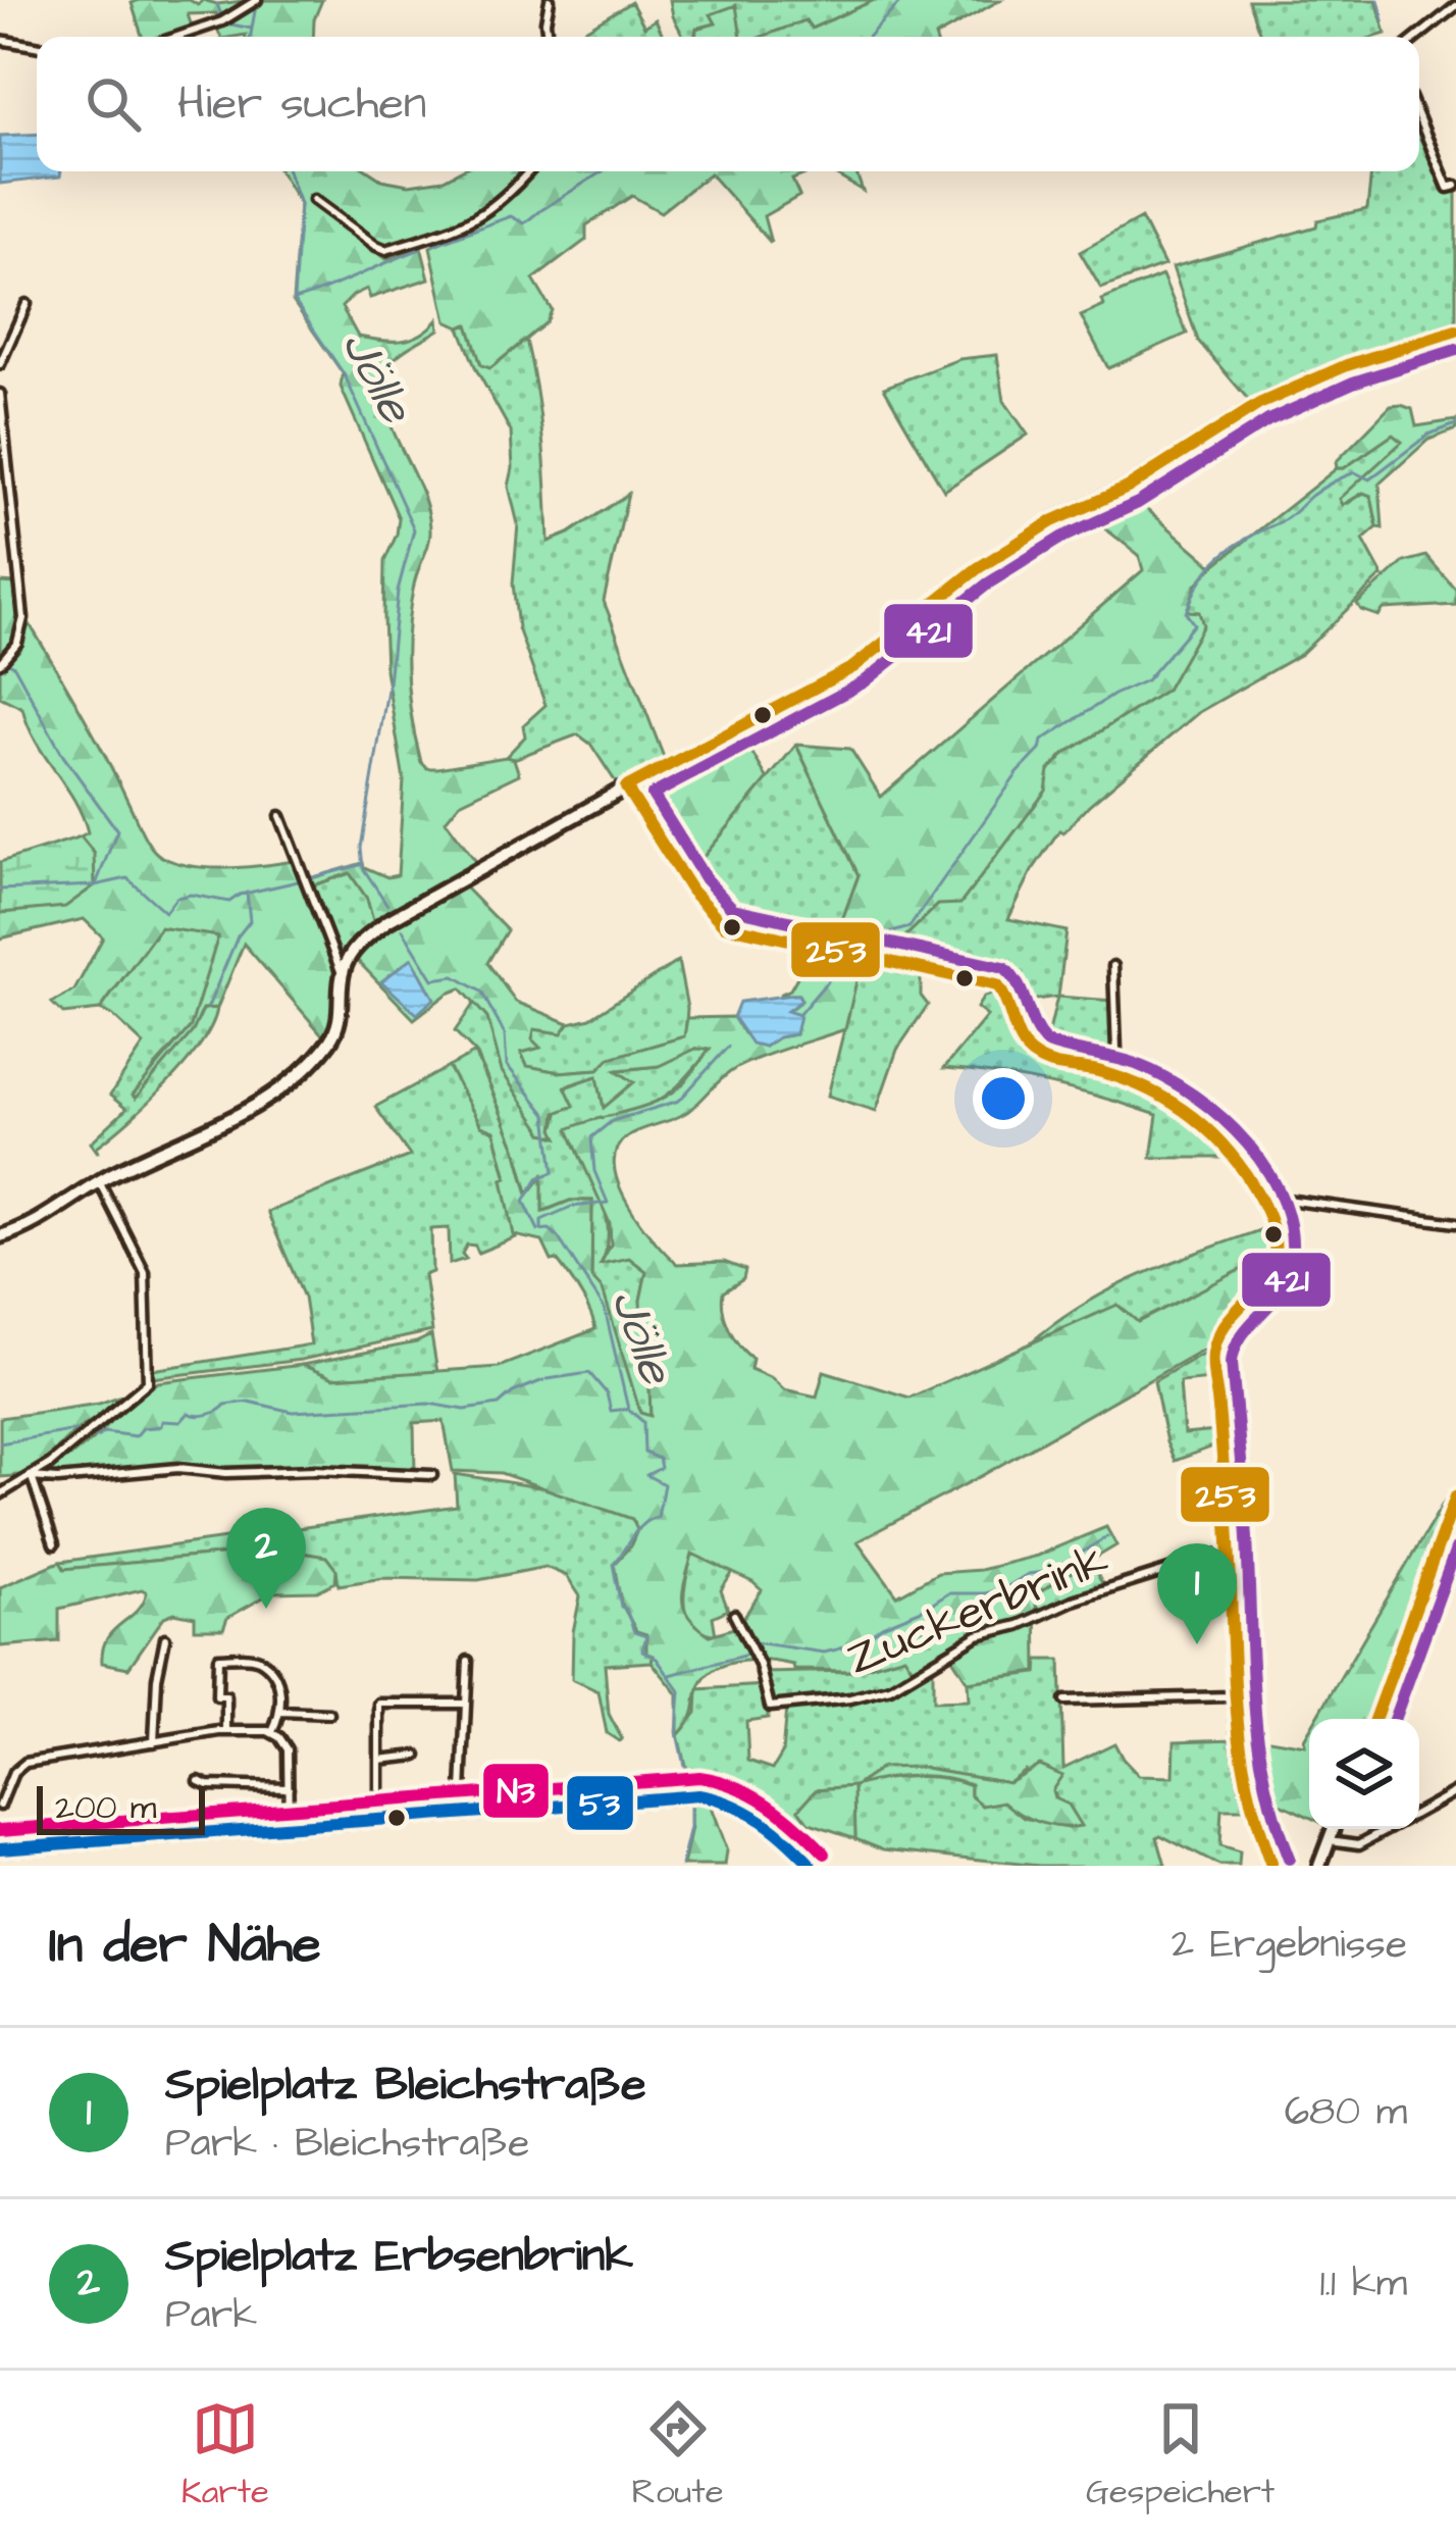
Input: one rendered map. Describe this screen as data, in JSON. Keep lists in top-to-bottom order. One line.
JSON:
{"streets":{"street":["Zuckerbrink"]},"water":["Jölle"],"lines":["transit line 253","transit line 421","transit line N3","transit line 53"],"scale_bar":"200 m","page":{"search":"Hier suchen","pins":["2","1"],"scale":"200 m","heading":["In der Nähe","2 Ergebnisse"],"list":[{"mark":"1","name":"Spielplatz Bleichstraße","note":"Park · Bleichstraße","value":"680 m"},{"mark":"2","name":"Spielplatz Erbsenbrink","note":"Park","value":"1.1 km"}],"nav":["Karte","Route","Gespeichert"]}}
